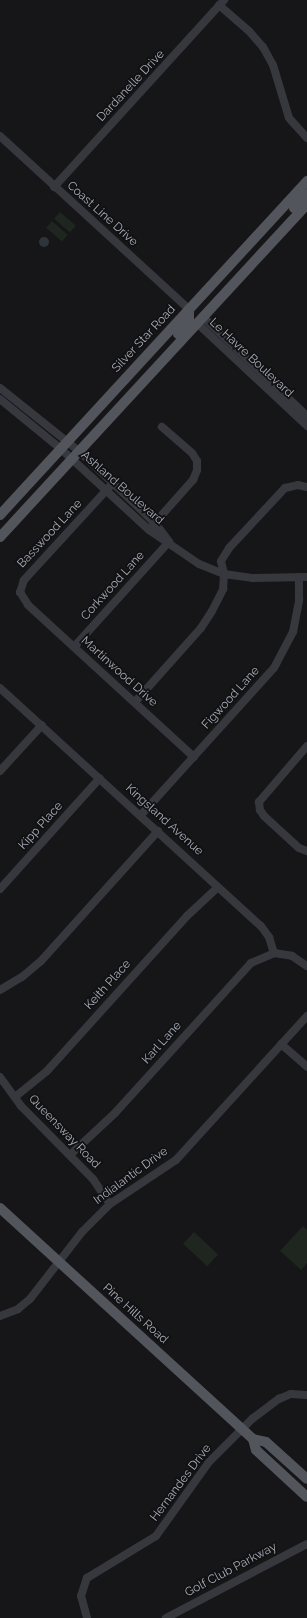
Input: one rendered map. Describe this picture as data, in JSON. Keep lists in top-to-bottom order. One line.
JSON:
{"streets":{"main road":["Silver Star Road","Pine Hills Road"],"street":["Dardanelle Drive","Coast Line Drive","Le Havre Boulevard","Ashland Boulevard","Basswood Lane","Corkwood Lane","Martinwood Drive","Figwood Lane","Kingsland Avenue","Kipp Place","Keith Place","Karl Lane","Queensway Road","Indialantic Drive","Hernandes Drive","Golf Club Parkway"]},"crossings":[["Dardanelle Drive","Coast Line Drive"],["Coast Line Drive","Silver Star Road"],["Silver Star Road","Ashland Boulevard"],["Ashland Boulevard","Basswood Lane"],["Ashland Boulevard","Corkwood Lane"],["Ashland Boulevard","Figwood Lane"],["Basswood Lane","Martinwood Drive"],["Corkwood Lane","Martinwood Drive"],["Martinwood Drive","Figwood Lane"],["Figwood Lane","Kingsland Avenue"],["Kingsland Avenue","Kipp Place"],["Kingsland Avenue","Keith Place"],["Kingsland Avenue","Karl Lane"],["Keith Place","Queensway Road"],["Karl Lane","Queensway Road"],["Queensway Road","Indialantic Drive"],["Indialantic Drive","Pine Hills Road"],["Pine Hills Road","Hernandes Drive"]]}
